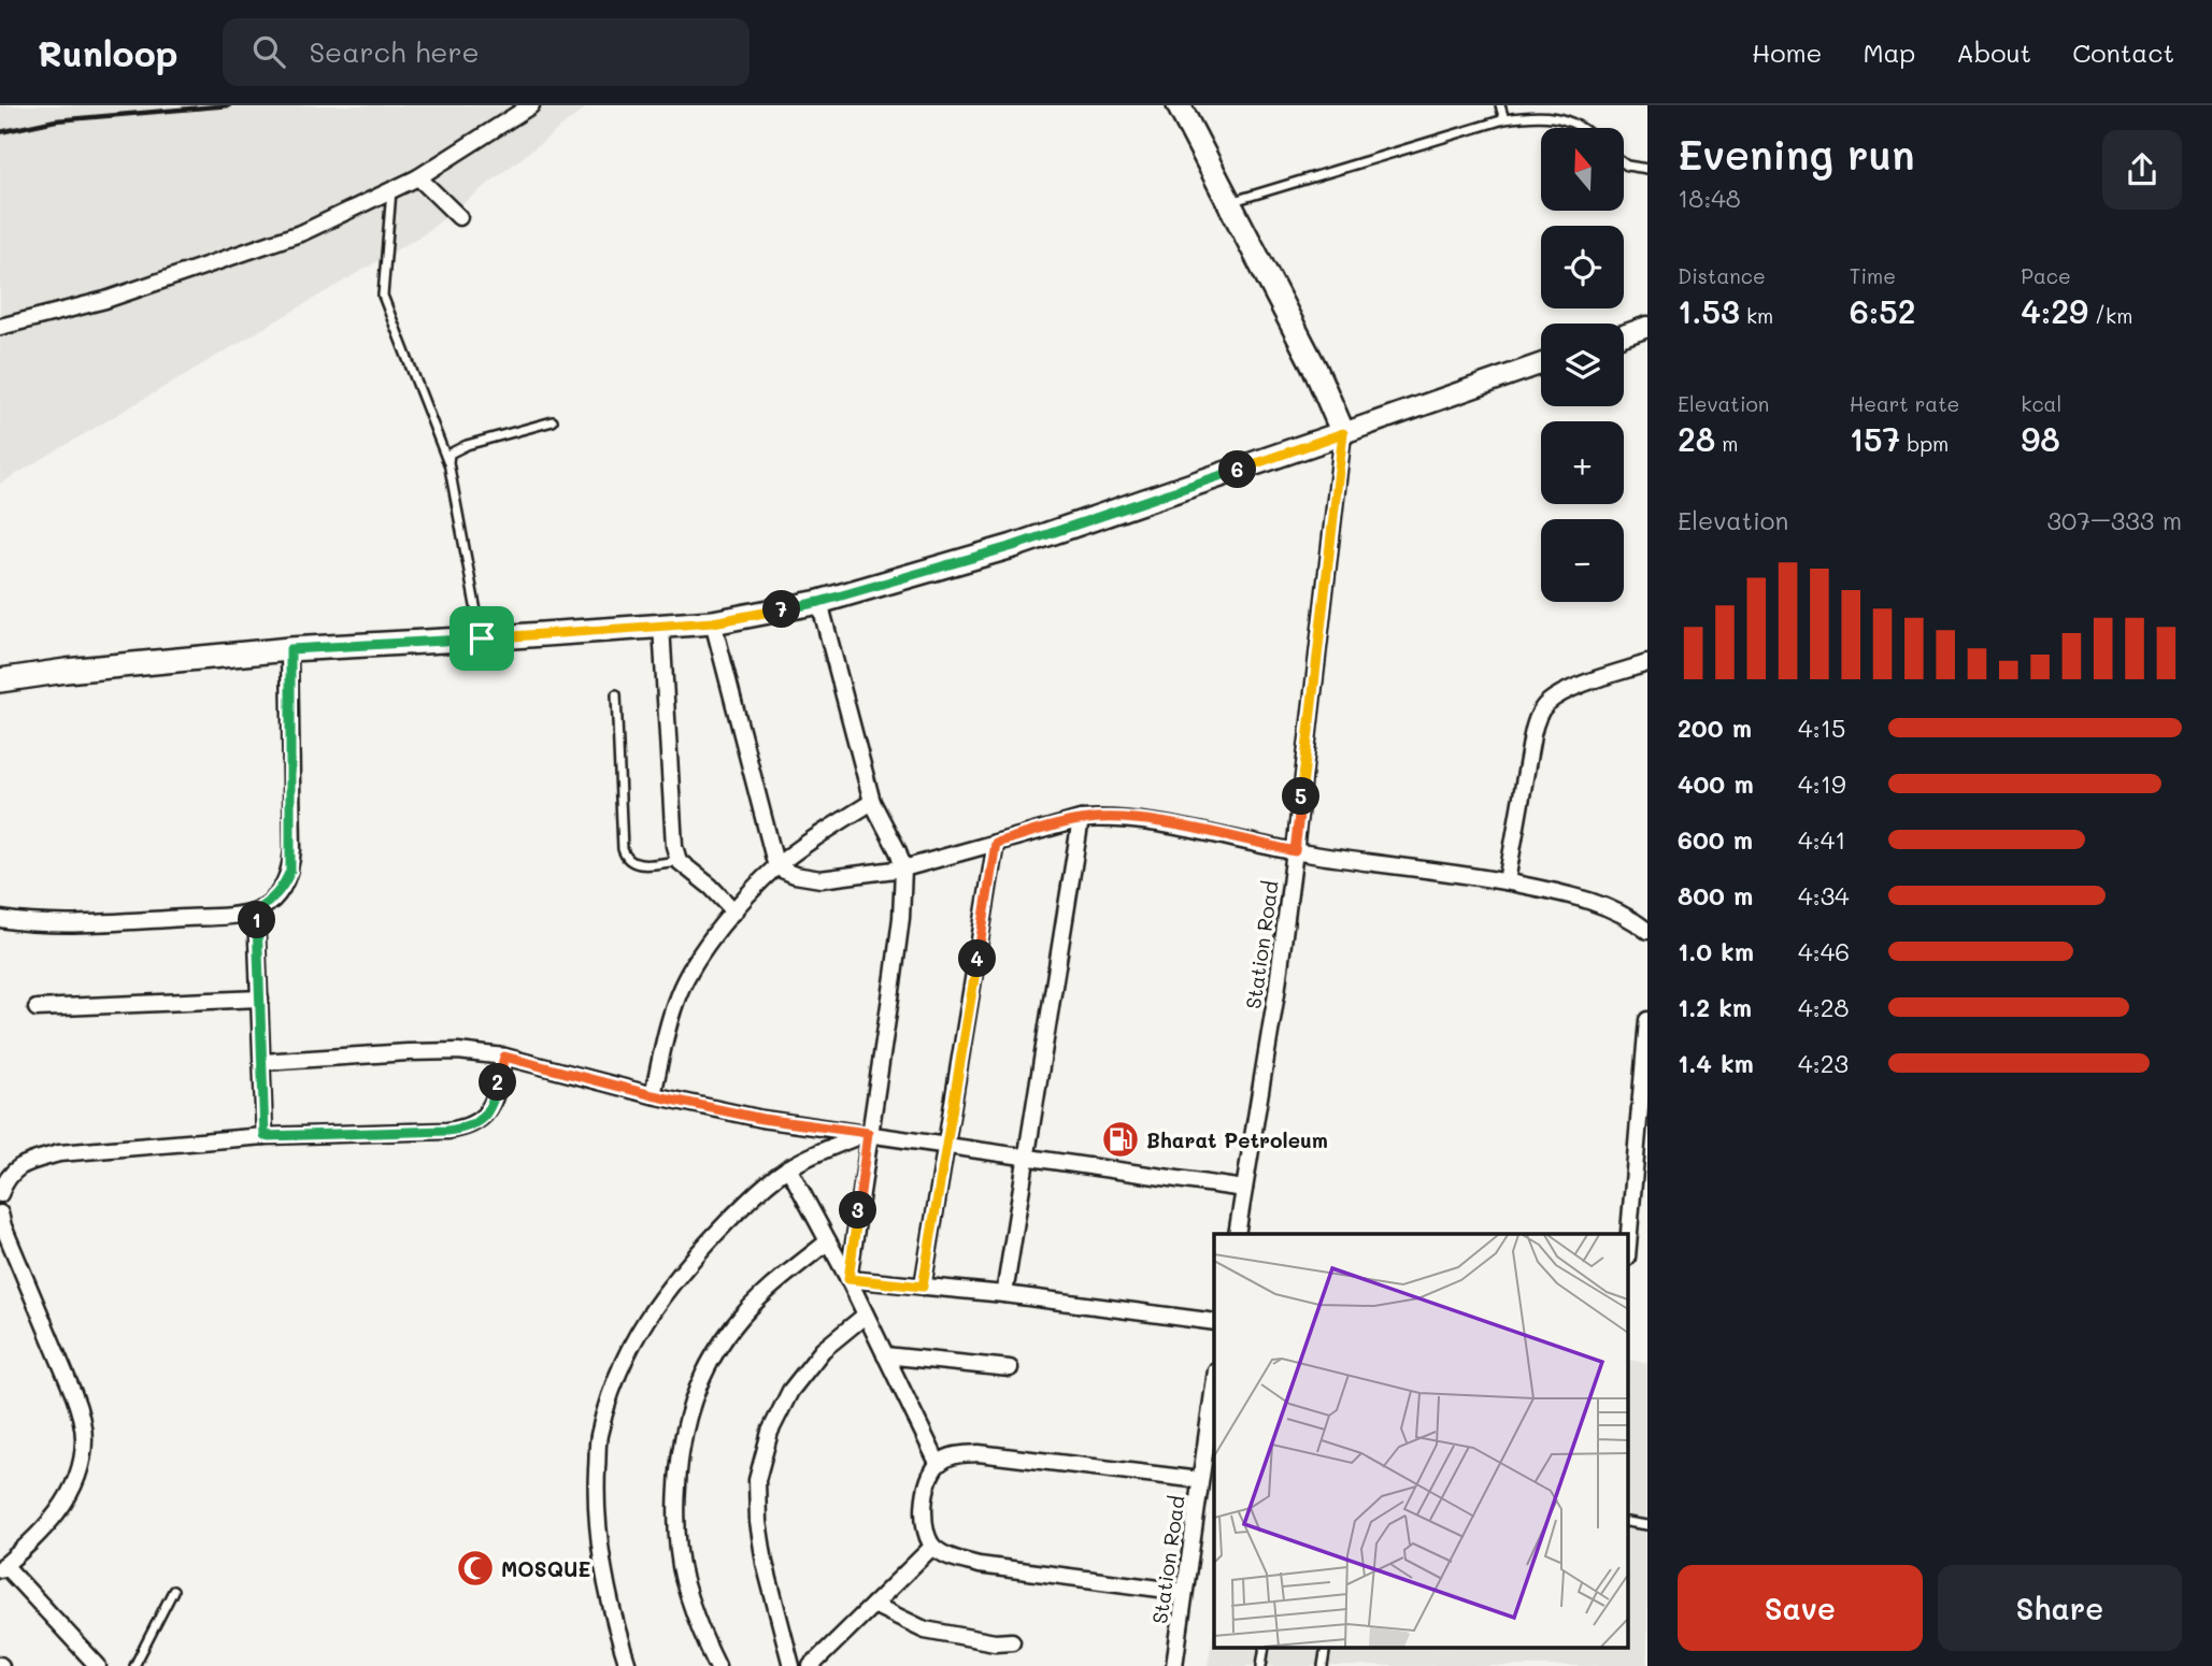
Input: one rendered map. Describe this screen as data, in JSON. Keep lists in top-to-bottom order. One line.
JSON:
{"streets":{"street":["Station Road"]},"places":{"fuel station":["Bharat Petroleum"],"mosque":["MOSQUE"]},"north":"top","page":{"header":"Runloop","search":"Search here","nav":["Home","Map","About","Contact"],"heading":["Evening run","18:48"],"map_buttons":["+","−"],"stats":[["Distance","1.53 km"],["Time","6:52"],["Pace","4:29 /km"],["Elevation","28 m"],["Heart rate","157 bpm"],["kcal","98"]],"pins":["6","7","5","1","4","2","3"],"chart":["Elevation","307–333 m"],"list":[{"name":"200 m","note":"4:15"},{"name":"400 m","note":"4:19"},{"name":"600 m","note":"4:41"},{"name":"800 m","note":"4:34"},{"name":"1.0 km","note":"4:46"},{"name":"1.2 km","note":"4:28"},{"name":"1.4 km","note":"4:23"}],"buttons":["Save","Share"]}}
